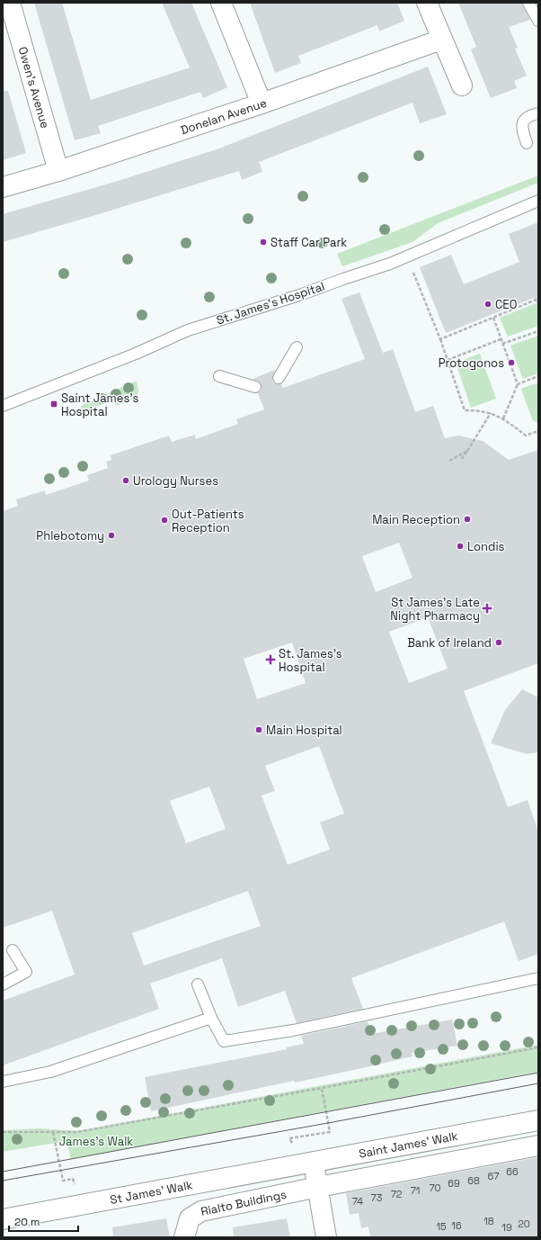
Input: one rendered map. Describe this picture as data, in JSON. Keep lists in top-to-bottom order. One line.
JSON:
{"streets":{"street":["Owen's Avenue","Donelan Avenue","Saint James' Walk","St James' Walk","Rialto Buildings"],"lane":["St. James's Hospital"]},"crossings":[["Owen's Avenue","Donelan Avenue"],["Saint James' Walk","St James' Walk"]],"parks":["James's Walk"],"places":{"other":["Staff Car Park","CEO","Protogonos","Urology Nurses","Main Reception","Out-Patients Reception","Phlebotomy","Londis","Bank of Ireland","Main Hospital"],"transit":["Saint James's Hospital"],"health":["St James's Late Night Pharmacy","St. James's Hospital"]},"house_numbers":["66","67","68","69","70","71","72","73","74","18","20","16","15","19"],"scale_bar":"20 m"}
